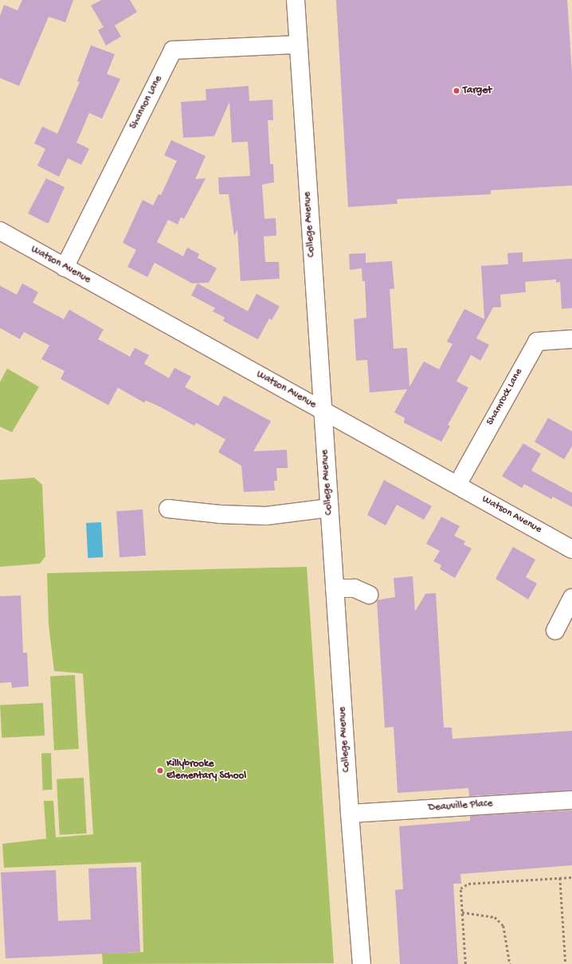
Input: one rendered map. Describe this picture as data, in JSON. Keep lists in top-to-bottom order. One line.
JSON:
{"streets":{"street":["Shannon Lane","College Avenue","Watson Avenue","Shamrock Lane","Deauville Place"]},"crossings":[["Shannon Lane","College Avenue"],["Shannon Lane","Watson Avenue"],["College Avenue","Watson Avenue"],["College Avenue","Deauville Place"],["Watson Avenue","Shamrock Lane"]],"places":["Target","Killybrooke Elementary School"]}
